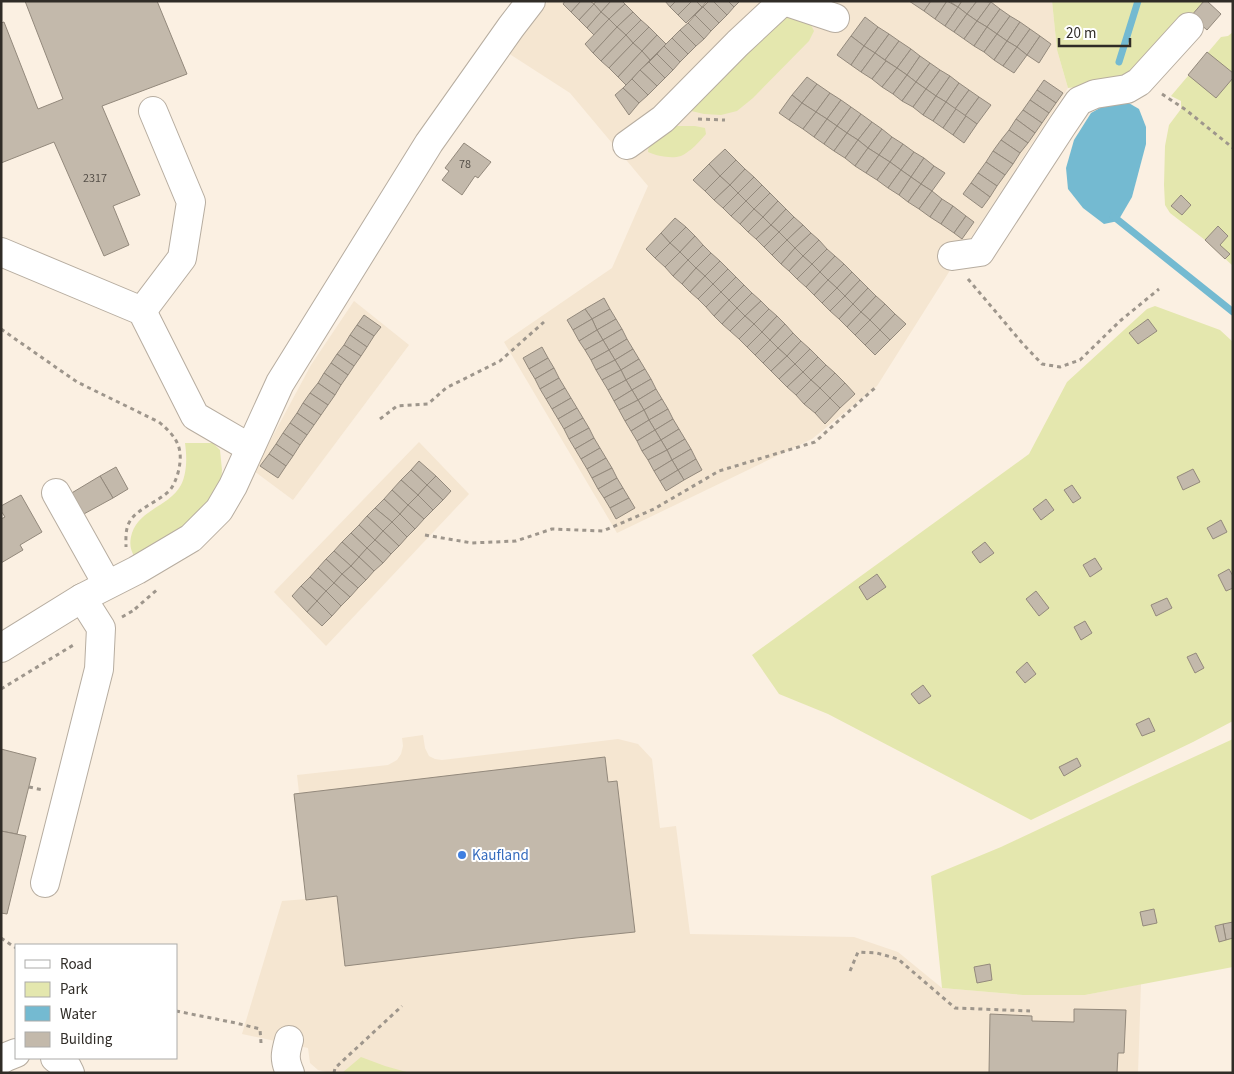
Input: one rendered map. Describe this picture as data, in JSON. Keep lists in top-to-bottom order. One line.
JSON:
{"places":["Kaufland"],"house_numbers":["78","2317"],"legend":["Road","Park","Water","Building"],"scale_bar":"20 m"}
